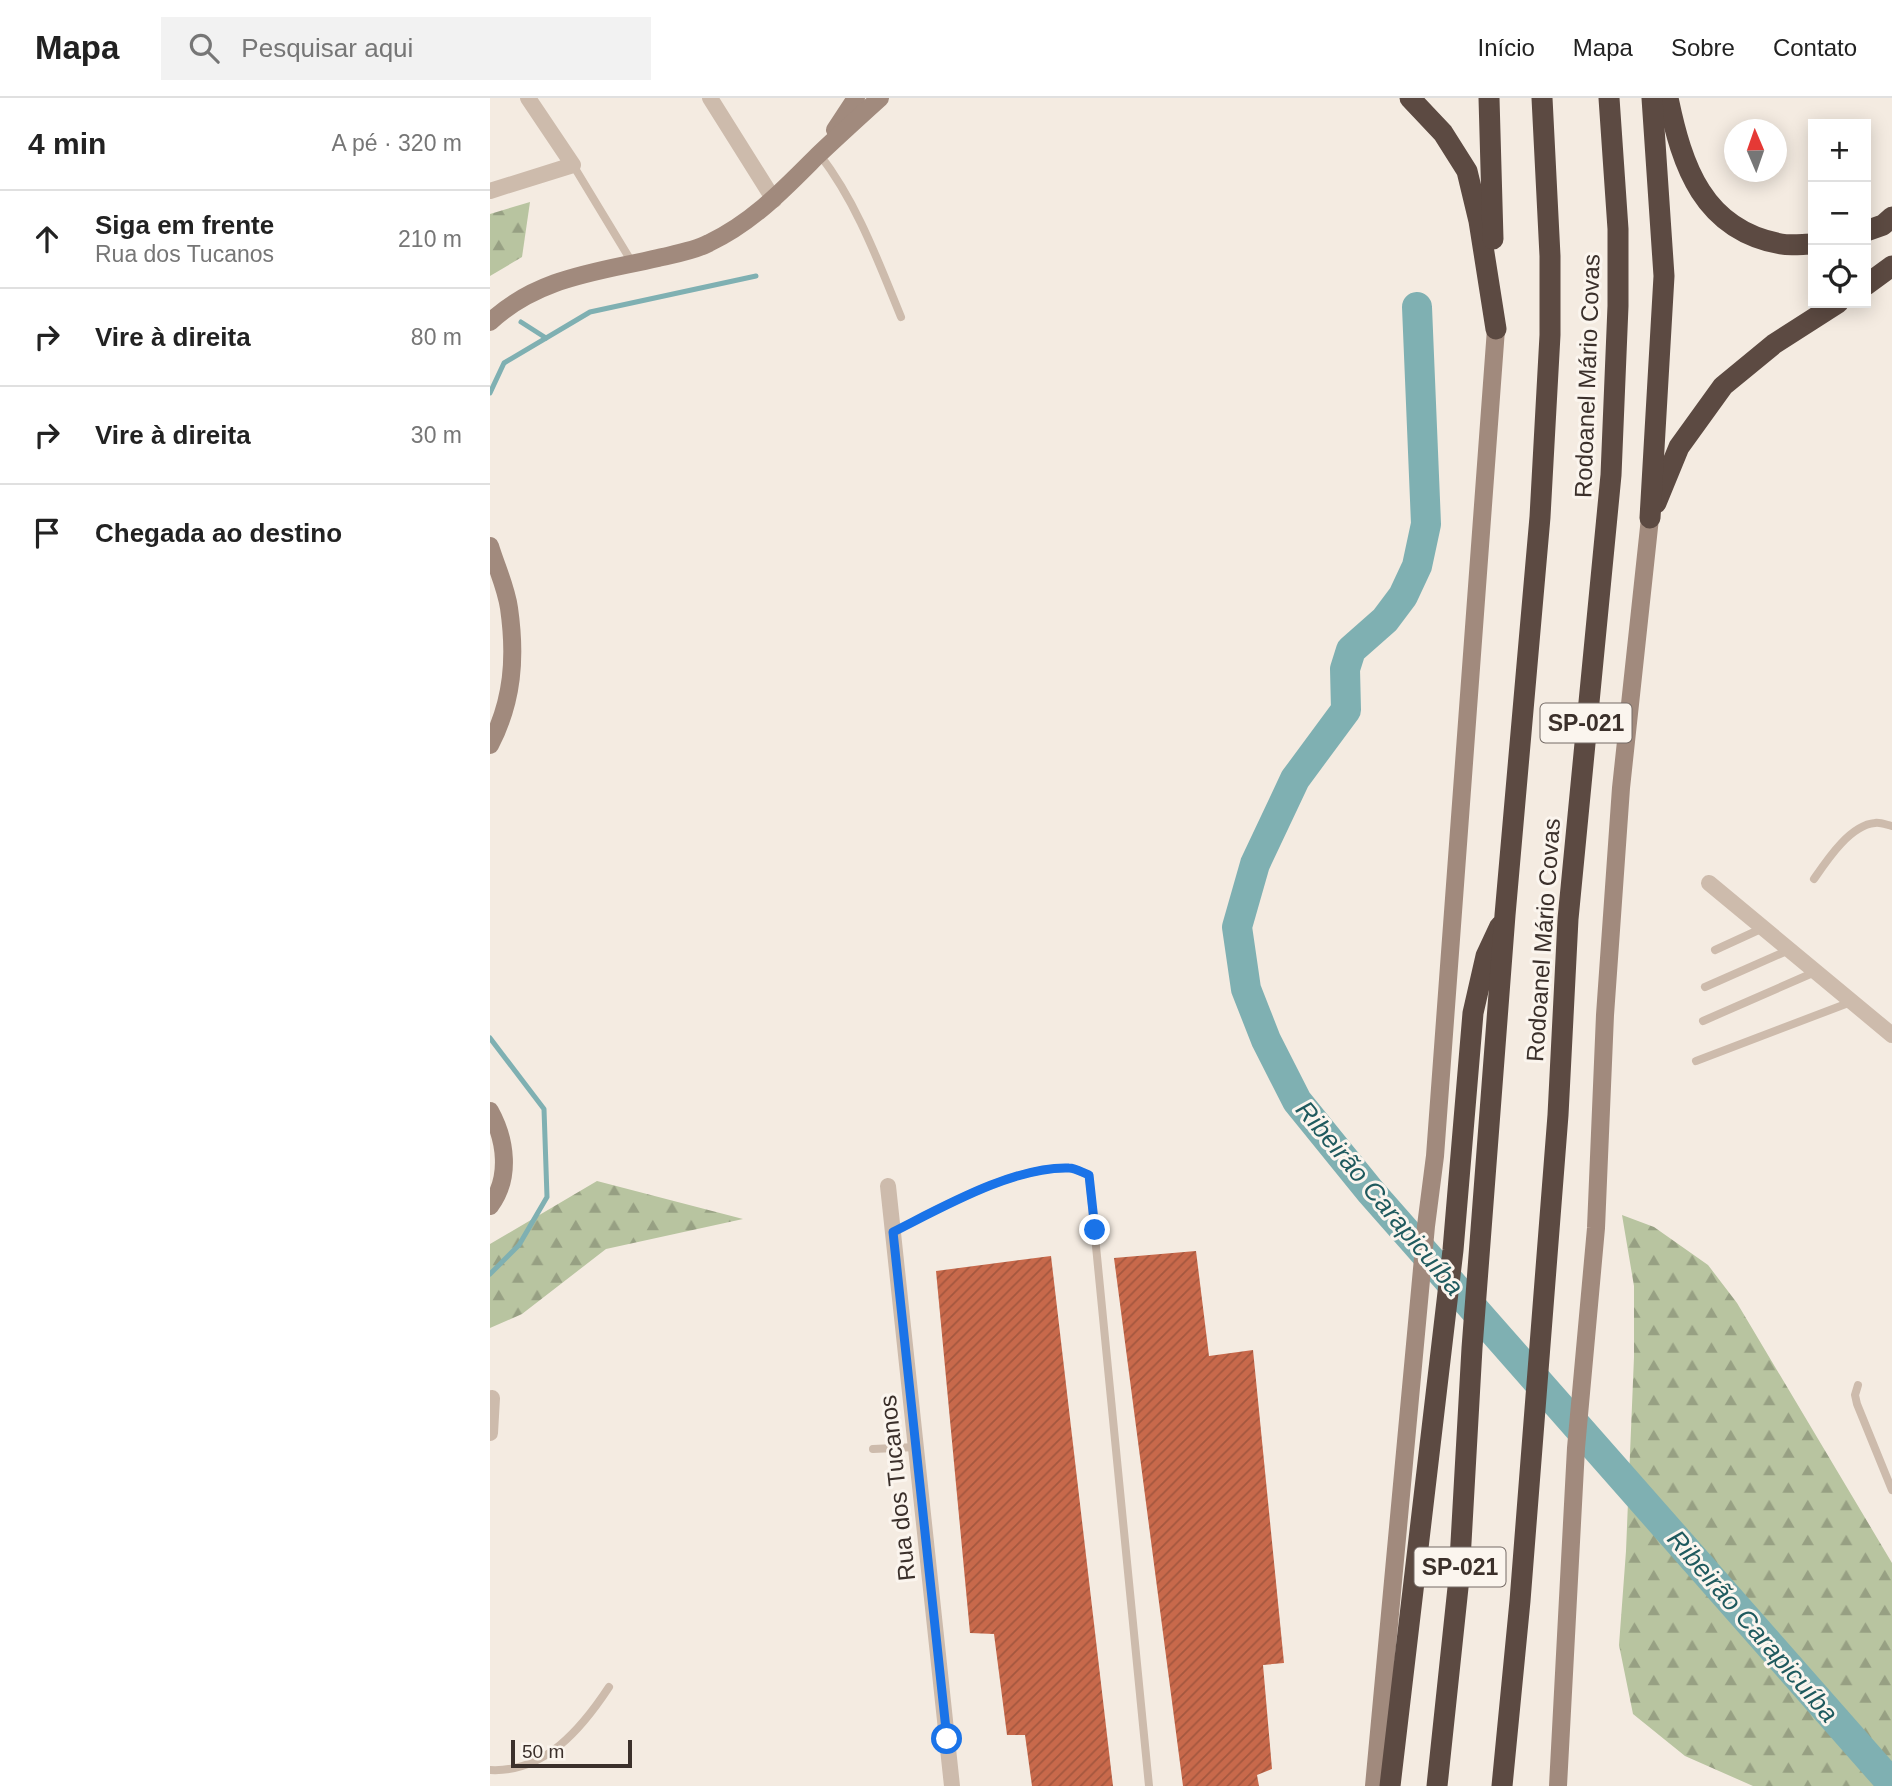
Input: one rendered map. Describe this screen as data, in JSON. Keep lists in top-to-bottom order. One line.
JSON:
{"streets":{"highway":["Rodoanel Mário Covas","SP-021"],"street":["Rua dos Tucanos"]},"water":["Ribeirão Carapicuíba"],"scale_bar":"50 m","north":"top","page":{"header":"Mapa","search":"Pesquisar aqui","nav":["Início","Mapa","Sobre","Contato"],"heading":["4 min","A pé · 320 m"],"map_buttons":["+","−"],"list":[["Siga em frente","Rua dos Tucanos","210 m"],["Vire à direita","80 m"],["Vire à direita","30 m"],"Chegada ao destino"],"scale":"50 m"}}
